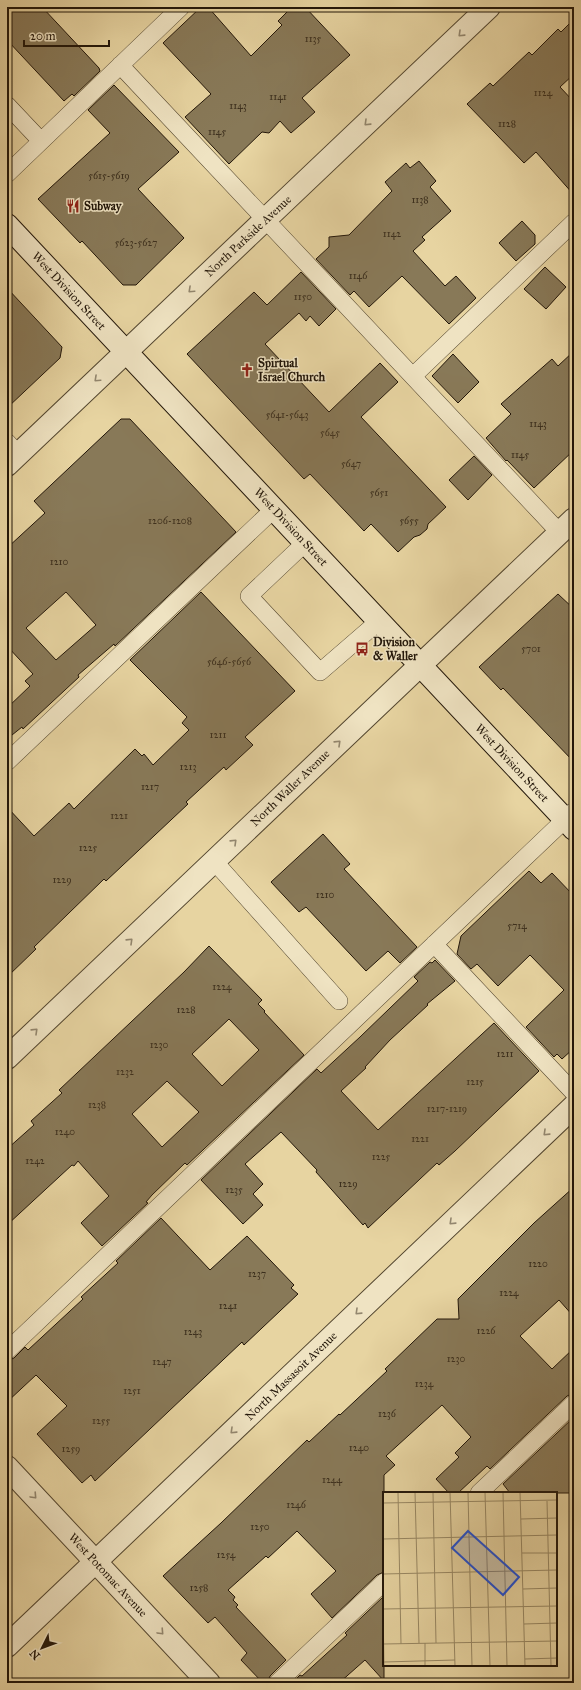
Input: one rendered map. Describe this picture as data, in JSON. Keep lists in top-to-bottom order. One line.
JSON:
{"streets":{"street":["North Parkside Avenue","West Division Street","North Waller Avenue","North Massasoit Avenue","West Potomac Avenue"]},"crossings":[["North Parkside Avenue","West Division Street"],["West Division Street","North Waller Avenue"],["North Massasoit Avenue","West Potomac Avenue"]],"one_way":["North Parkside Avenue","North Waller Avenue","North Massasoit Avenue","West Potomac Avenue"],"places":{"restaurant":["Subway"],"church":["Spirtual Israel Church"],"bus stop":["Division & Waller"]},"house_numbers":["1135","1124","1141","1143","1128","1145","5615-5619","1138","1142","5623-5627","1146","1150","5641-5643","1143","5645","1145","5647","5651","1206-1208","5655","1210","5701","5646-5656","1211","1213","1217","1221","1225","1229","1210","5714","1224","1228","1230","1211","1232","1215","1238","1217-1219","1240","1221","1225","1242","1229","1235","1220","1237","1224","1241","1226","1243","1230","1247","1234","1251","1236","1255","1240","1259","1244","1246","1250","1254","1258"],"scale_bar":"20 m","north":"bottom left"}
